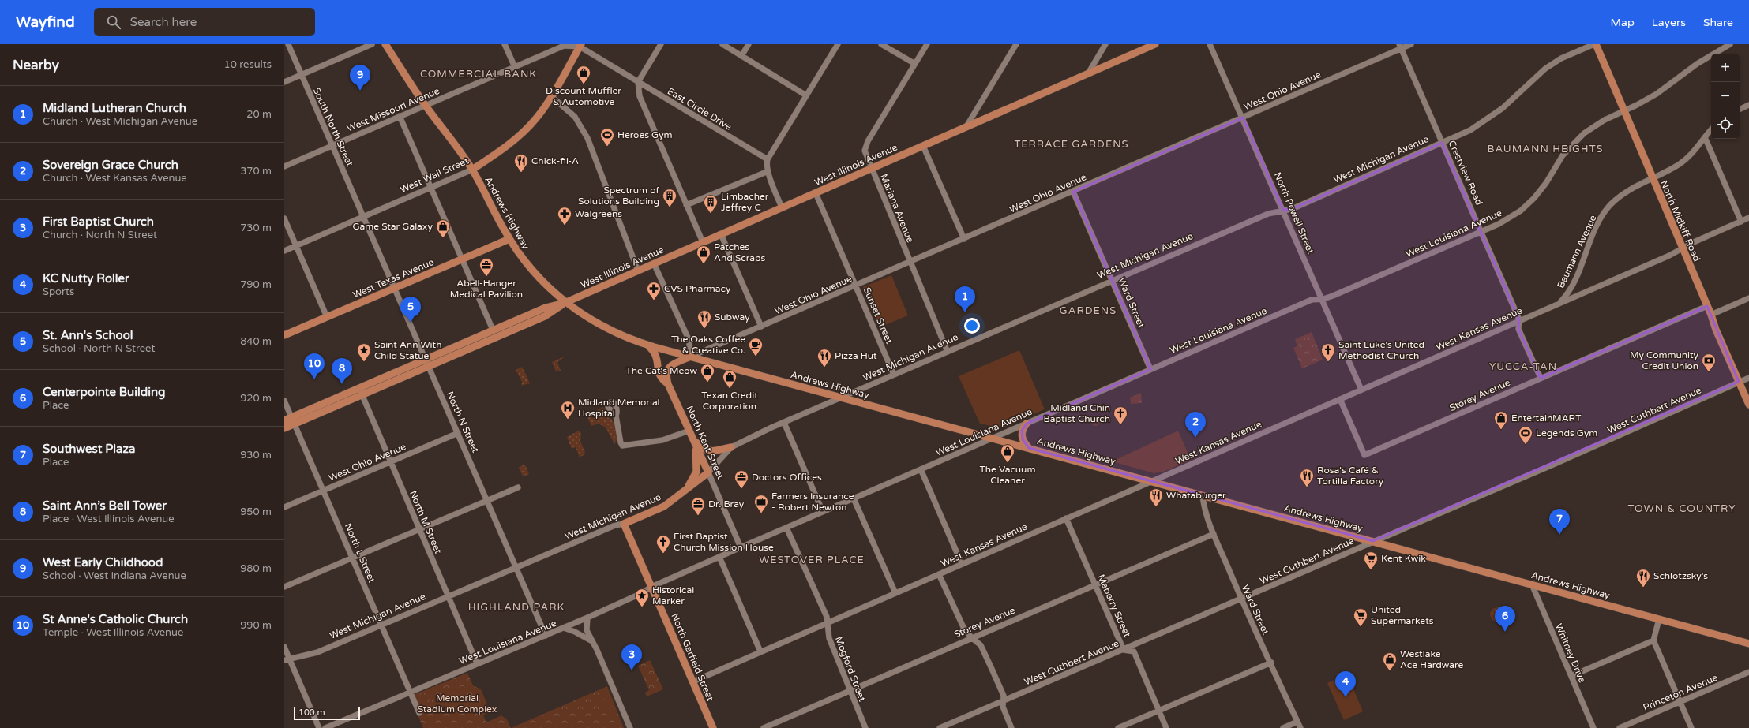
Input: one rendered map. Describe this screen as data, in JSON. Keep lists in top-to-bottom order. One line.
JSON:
{"streets":{"main road":["West Michigan Avenue","West Illinois Avenue","West Wall Street","Andrews Highway","North Midkiff Road","West Texas Avenue","North Kent Street","North Garfield Street"],"street":["West Ohio Avenue","East Circle Drive","West Missouri Avenue","South North Street","Crestview Road","Mariana Avenue","North Powell Street","West Louisiana Avenue","Baumann Avenue","Ward Street","Sunset Street","West Kansas Avenue","Storey Avenue","West Cuthbert Avenue","North N Street","North M Street","North L Street","Maberry Street","Whitney Drive","Mogford Street","Princeton Avenue"]},"crossings":[["West Ohio Avenue","Crestview Road"],["West Ohio Avenue","Mariana Avenue"],["West Ohio Avenue","Andrews Highway"],["West Ohio Avenue","North Powell Street"],["West Ohio Avenue","Ward Street"],["West Ohio Avenue","Sunset Street"],["West Ohio Avenue","North N Street"],["West Ohio Avenue","North Kent Street"],["West Ohio Avenue","North M Street"],["West Ohio Avenue","North L Street"],["East Circle Drive","West Missouri Avenue"],["East Circle Drive","West Wall Street"],["West Missouri Avenue","South North Street"],["West Missouri Avenue","West Wall Street"],["West Missouri Avenue","Andrews Highway"],["South North Street","West Wall Street"],["South North Street","North N Street"],["West Michigan Avenue","Crestview Road"],["West Michigan Avenue","Mariana Avenue"],["West Michigan Avenue","Andrews Highway"],["West Michigan Avenue","North Powell Street"],["West Michigan Avenue","North Midkiff Road"],["West Michigan Avenue","Ward Street"],["West Michigan Avenue","Sunset Street"],["West Michigan Avenue","North N Street"],["West Michigan Avenue","North Kent Street"],["West Michigan Avenue","North M Street"],["West Michigan Avenue","North L Street"],["West Michigan Avenue","North Garfield Street"],["West Illinois Avenue","Mariana Avenue"],["West Illinois Avenue","Andrews Highway"],["West Illinois Avenue","Sunset Street"],["West Illinois Avenue","North N Street"],["West Illinois Avenue","North M Street"],["West Illinois Avenue","North L Street"],["Crestview Road","West Louisiana Avenue"],["Crestview Road","West Kansas Avenue"],["Crestview Road","Storey Avenue"],["West Wall Street","Andrews Highway"],["West Wall Street","North N Street"],["Andrews Highway","West Louisiana Avenue"],["Andrews Highway","West Texas Avenue"],["Andrews Highway","Ward Street"],["Andrews Highway","West Kansas Avenue"],["Andrews Highway","West Cuthbert Avenue"],["Andrews Highway","North Kent Street"],["Andrews Highway","Whitney Drive"],["North Powell Street","West Louisiana Avenue"],["North Powell Street","West Kansas Avenue"],["North Midkiff Road","West Louisiana Avenue"],["North Midkiff Road","Baumann Avenue"],["North Midkiff Road","West Kansas Avenue"],["North Midkiff Road","Storey Avenue"],["North Midkiff Road","West Cuthbert Avenue"],["West Louisiana Avenue","Ward Street"],["West Louisiana Avenue","North N Street"],["West Louisiana Avenue","North Kent Street"],["West Louisiana Avenue","North M Street"],["West Louisiana Avenue","North L Street"],["West Louisiana Avenue","North Garfield Street"],["West Louisiana Avenue","Mogford Street"],["Baumann Avenue","West Kansas Avenue"],["West Texas Avenue","North N Street"],["Ward Street","Storey Avenue"],["Ward Street","West Cuthbert Avenue"],["West Kansas Avenue","Storey Avenue"],["West Kansas Avenue","Maberry Street"],["West Kansas Avenue","North Garfield Street"],["West Kansas Avenue","Mogford Street"],["Storey Avenue","Maberry Street"],["Storey Avenue","Mogford Street"],["West Cuthbert Avenue","Maberry Street"]],"districts":["COMMERCIAL BANK","TERRACE GARDENS","BAUMANN HEIGHTS","GARDENS","YUCCA-TAN","TOWN & COUNTRY","WESTOVER PLACE","HIGHLAND PARK"],"parks":["Memorial Stadium Complex"],"places":{"shop":["Discount Muffler & Automotive","Game Star Galaxy","Patches And Scraps","The Cat's Meow","Texan Credit Corporation","EntertainMART","The Vacuum Cleaner","Westlake Ace Hardware"],"sports":["Heroes Gym","Legends Gym"],"restaurant":["Chick-fil-A","Subway","Pizza Hut","Rosa's Café & Tortilla Factory","Whataburger","Schlotzsky's"],"building":["Spectrum of Solutions Building","Limbacher Jeffrey C"],"pharmacy":["Walgreens","CVS Pharmacy"],"office":["Abell-Hanger Medical Pavilion","Doctors Offices","Farmers Insurance - Robert Newton","Dr. Bray"],"cafe":["The Oaks Coffee & Creative Co."],"place":["Saint Ann With Child Statue","Historical Marker"],"church":["Saint Luke's United Methodist Church","Midland Chin Baptist Church","First Baptist Church Mission House"],"bank":["My Community Credit Union"],"hospital":["Midland Memorial Hospital"],"supermarket":["Kent Kwik","United Supermarkets"]},"scale_bar":"100 m","page":{"header":"Wayfind","search":"Search here","nav":["Map","Layers","Share"],"heading":["Nearby","10 results"],"map_buttons":["+","−"],"pins":["9","1","5","10","8","2","7","6","3","4"],"list":[{"mark":"1","name":"Midland Lutheran Church","note":"Church · West Michigan Avenue","value":"20 m"},{"mark":"2","name":"Sovereign Grace Church","note":"Church · West Kansas Avenue","value":"370 m"},{"mark":"3","name":"First Baptist Church","note":"Church · North N Street","value":"730 m"},{"mark":"4","name":"KC Nutty Roller","note":"Sports","value":"790 m"},{"mark":"5","name":"St. Ann's School","note":"School · North N Street","value":"840 m"},{"mark":"6","name":"Centerpointe Building","note":"Place","value":"920 m"},{"mark":"7","name":"Southwest Plaza","note":"Place","value":"930 m"},{"mark":"8","name":"Saint Ann’s Bell Tower","note":"Place · West Illinois Avenue","value":"950 m"},{"mark":"9","name":"West Early Childhood","note":"School · West Indiana Avenue","value":"980 m"},{"mark":"10","name":"St Anne's Catholic Church","note":"Temple · West Illinois Avenue","value":"990 m"}],"scale":"100 m"}}
